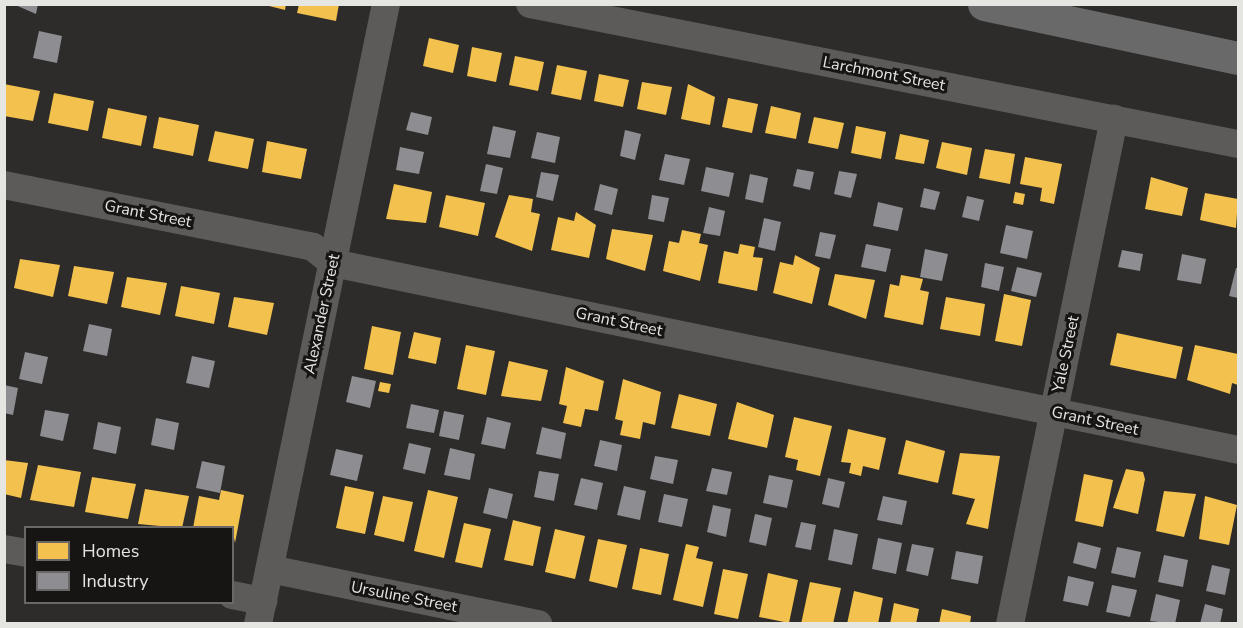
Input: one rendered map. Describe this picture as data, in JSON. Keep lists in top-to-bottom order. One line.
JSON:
{"streets":{"street":["Larchmont Street","Grant Street","Alexander Street","Yale Street","Ursuline Street"]},"crossings":[["Larchmont Street","Yale Street"],["Grant Street","Alexander Street"],["Grant Street","Yale Street"],["Alexander Street","Ursuline Street"]],"legend":["Homes","Industry"]}
